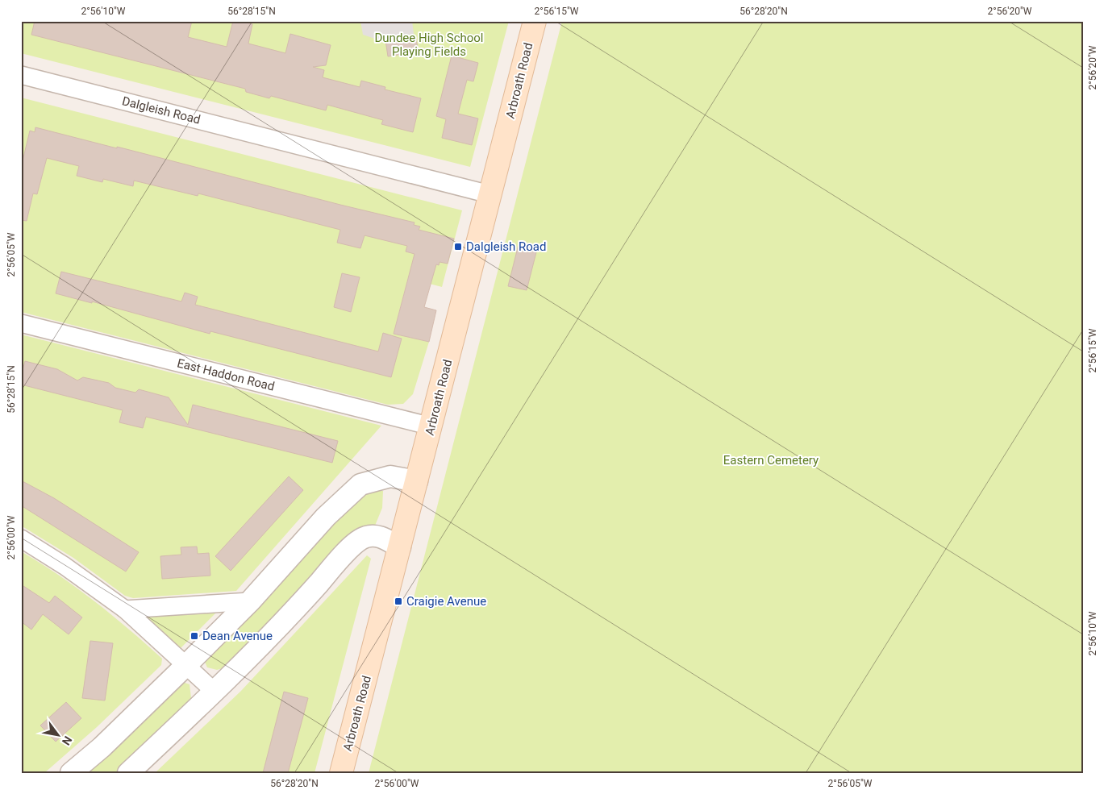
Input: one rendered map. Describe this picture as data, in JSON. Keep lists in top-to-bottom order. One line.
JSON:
{"streets":{"main road":["Arbroath Road"],"street":["Dalgleish Road","East Haddon Road"]},"crossings":[["Arbroath Road","Dalgleish Road"],["Arbroath Road","East Haddon Road"]],"parks":["Dundee High School Playing Fields","Eastern Cemetery"],"places":{"transit":["Dalgleish Road","Craigie Avenue","Dean Avenue"]},"north":"bottom right","coordinates":["2°56'10\"W","56°28'15\"N","2°56'15\"W","56°28'20\"N","2°56'20\"W","2°56'05\"W","2°56'00\"W"]}
